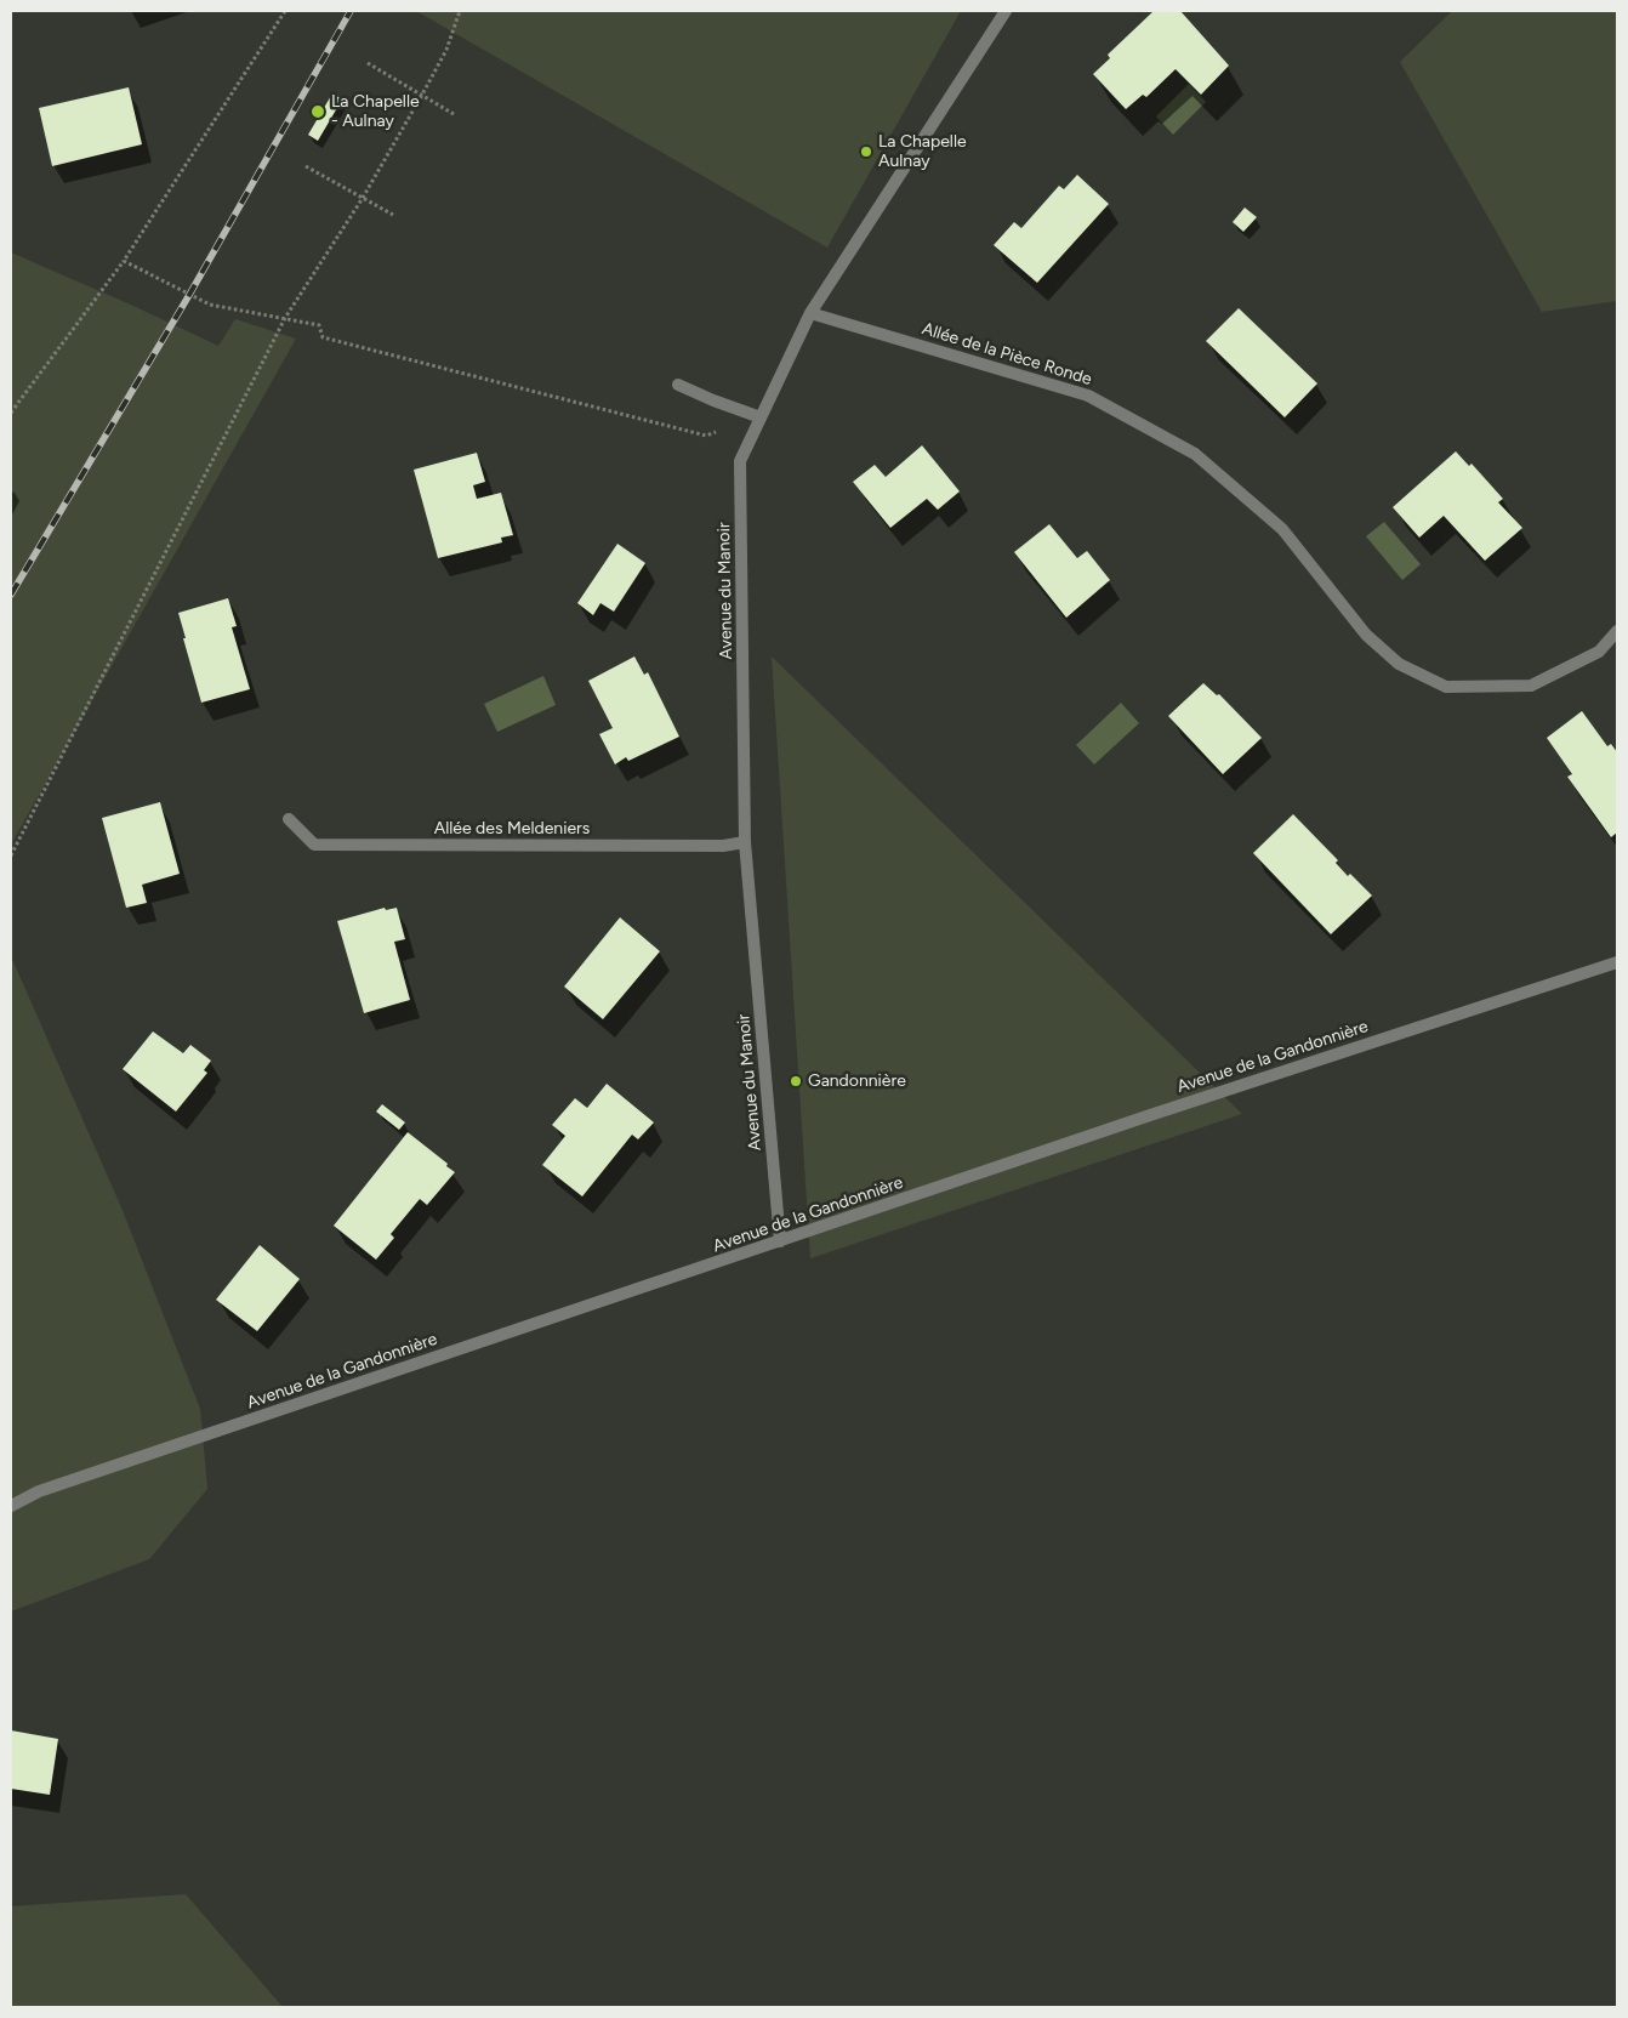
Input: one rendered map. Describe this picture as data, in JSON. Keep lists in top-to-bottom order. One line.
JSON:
{"streets":{"street":["Allée de la Pièce Ronde","Avenue du Manoir","Allée des Meldeniers","Avenue de la Gandonnière"]},"crossings":[["Allée de la Pièce Ronde","Avenue du Manoir"],["Avenue du Manoir","Allée des Meldeniers"],["Avenue du Manoir","Avenue de la Gandonnière"]],"places":["La Chapelle - Aulnay","La Chapelle Aulnay","Gandonnière"]}
